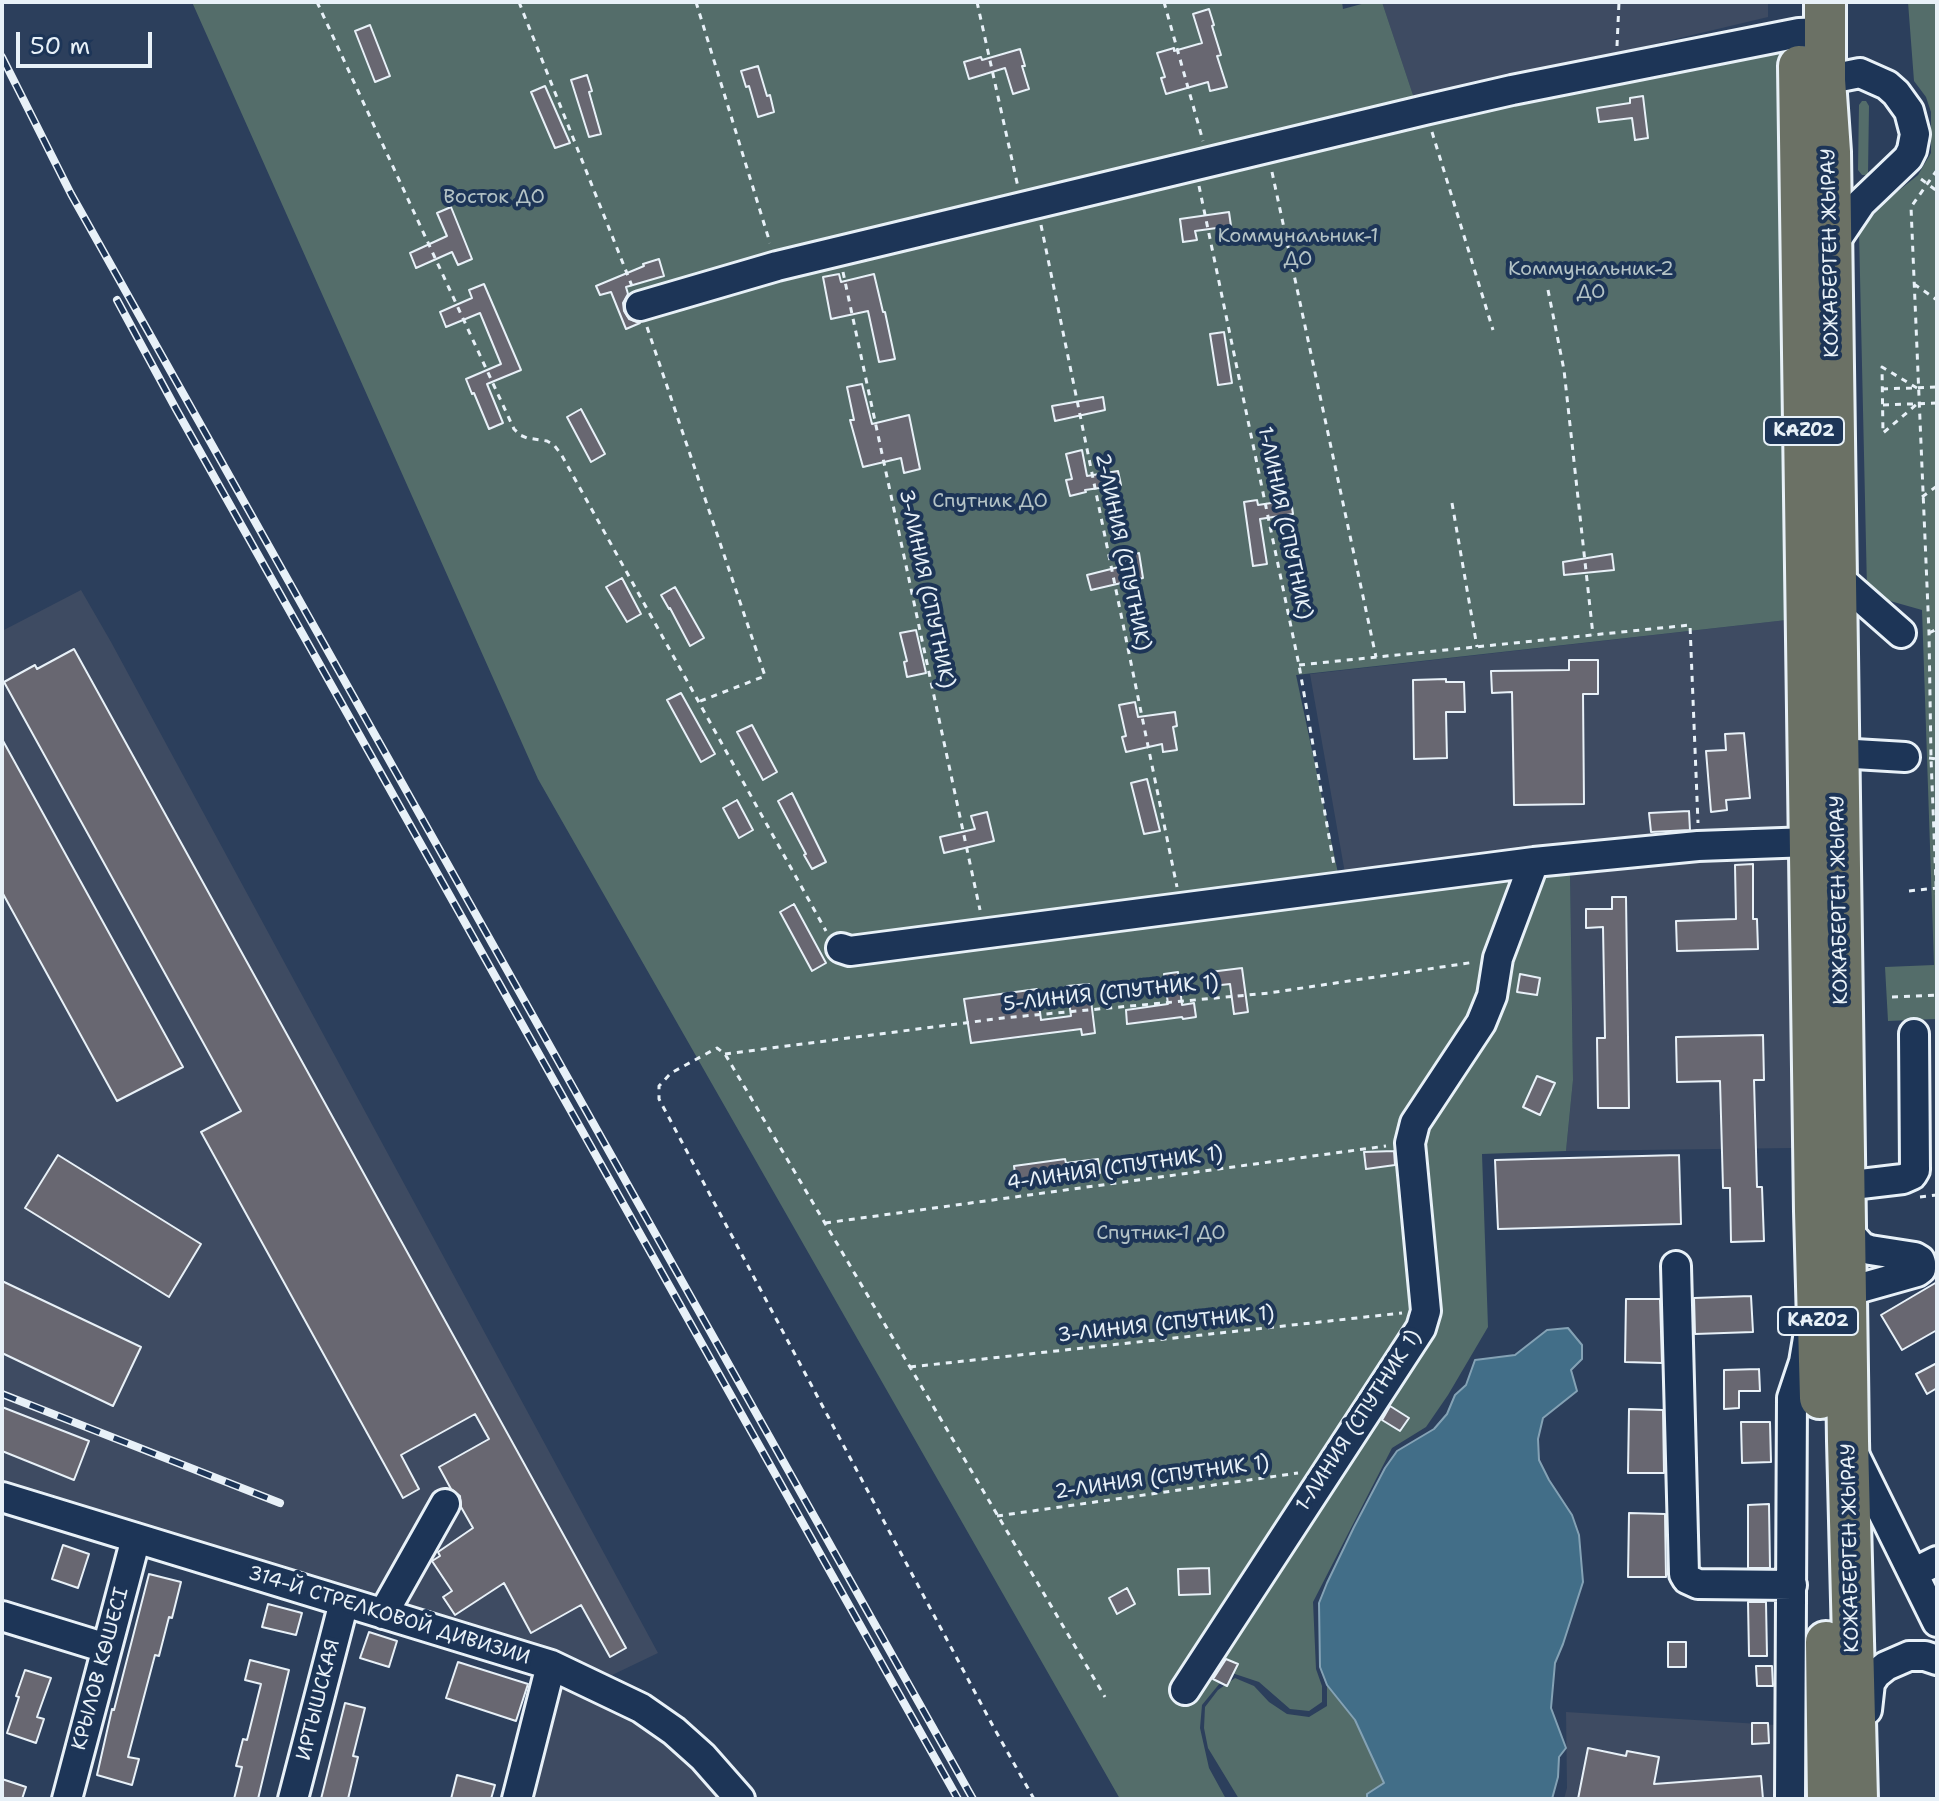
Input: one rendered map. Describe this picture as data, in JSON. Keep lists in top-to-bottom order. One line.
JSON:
{"streets":{"highway":["КОЖАБЕРГЕН ЖЫРАУ","KAZ02"],"street":["1-ЛИНИЯ (СПУТНИК 1)","314-Й СТРЕЛКОВОЙ ДИВИЗИИ","КРЫЛОВ КӨШЕСІ","ИРТЫШСКАЯ"],"path":["1-ЛИНИЯ (СПУТНИК)","2-ЛИНИЯ (СПУТНИК)","3-ЛИНИЯ (СПУТНИК)","5-ЛИНИЯ (СПУТНИК 1)","4-ЛИНИЯ (СПУТНИК 1)","3-ЛИНИЯ (СПУТНИК 1)","2-ЛИНИЯ (СПУТНИК 1)"]},"crossings":[["5-ЛИНИЯ (СПУТНИК 1)","1-ЛИНИЯ (СПУТНИК 1)"],["4-ЛИНИЯ (СПУТНИК 1)","1-ЛИНИЯ (СПУТНИК 1)"],["3-ЛИНИЯ (СПУТНИК 1)","1-ЛИНИЯ (СПУТНИК 1)"],["1-ЛИНИЯ (СПУТНИК 1)","2-ЛИНИЯ (СПУТНИК 1)"],["314-Й СТРЕЛКОВОЙ ДИВИЗИИ","КРЫЛОВ КӨШЕСІ"],["314-Й СТРЕЛКОВОЙ ДИВИЗИИ","ИРТЫШСКАЯ"]],"parks":["Восток ДО","Коммунальник-1 ДО","Коммунальник-2 ДО","Спутник ДО","Спутник-1 ДО"],"scale_bar":"50 m"}
